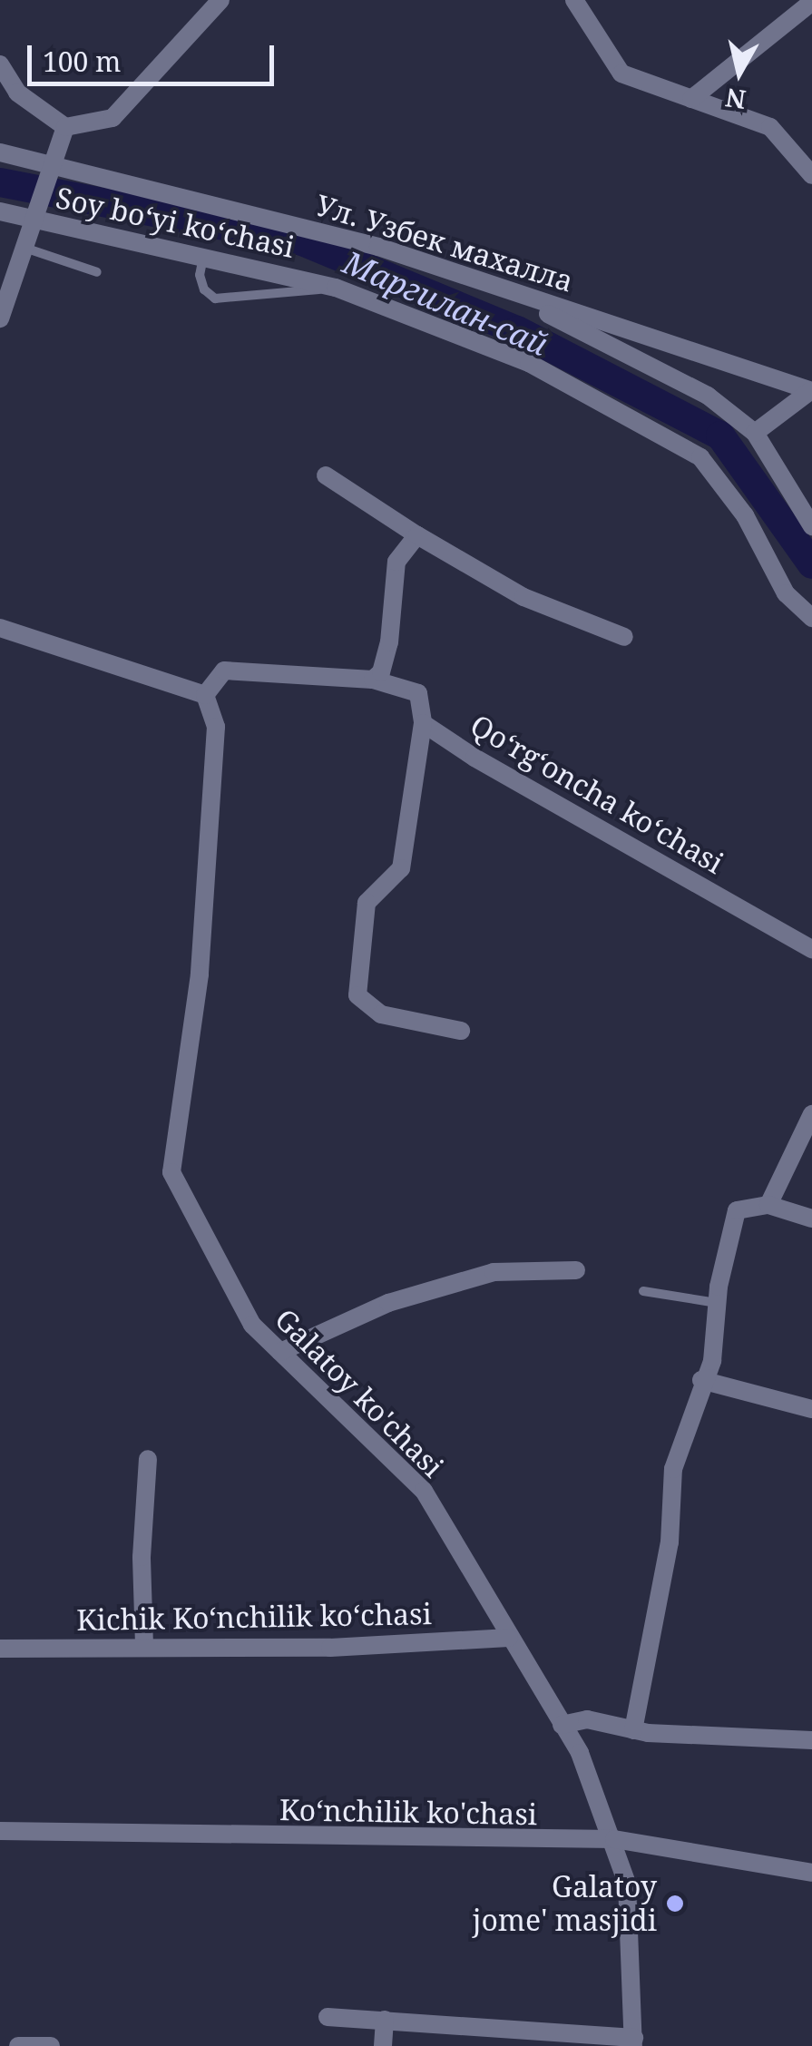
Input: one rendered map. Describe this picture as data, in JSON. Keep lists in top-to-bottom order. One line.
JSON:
{"streets":{"street":["Soy boʻyi koʻchasi","Ул. Узбек махалла","Qo‘rg‘oncha ko‘chasi","Galatoy ko'chasi","Kichik Koʻnchilik koʻchasi","Ko‘nchilik ko'chasi"]},"crossings":[["Galatoy ko'chasi","Kichik Koʻnchilik koʻchasi"],["Galatoy ko'chasi","Ko‘nchilik ko'chasi"]],"water":["Маргилан-сай"],"places":["Galatoy jome' masjidi"],"scale_bar":"100 m","north":"bottom"}
